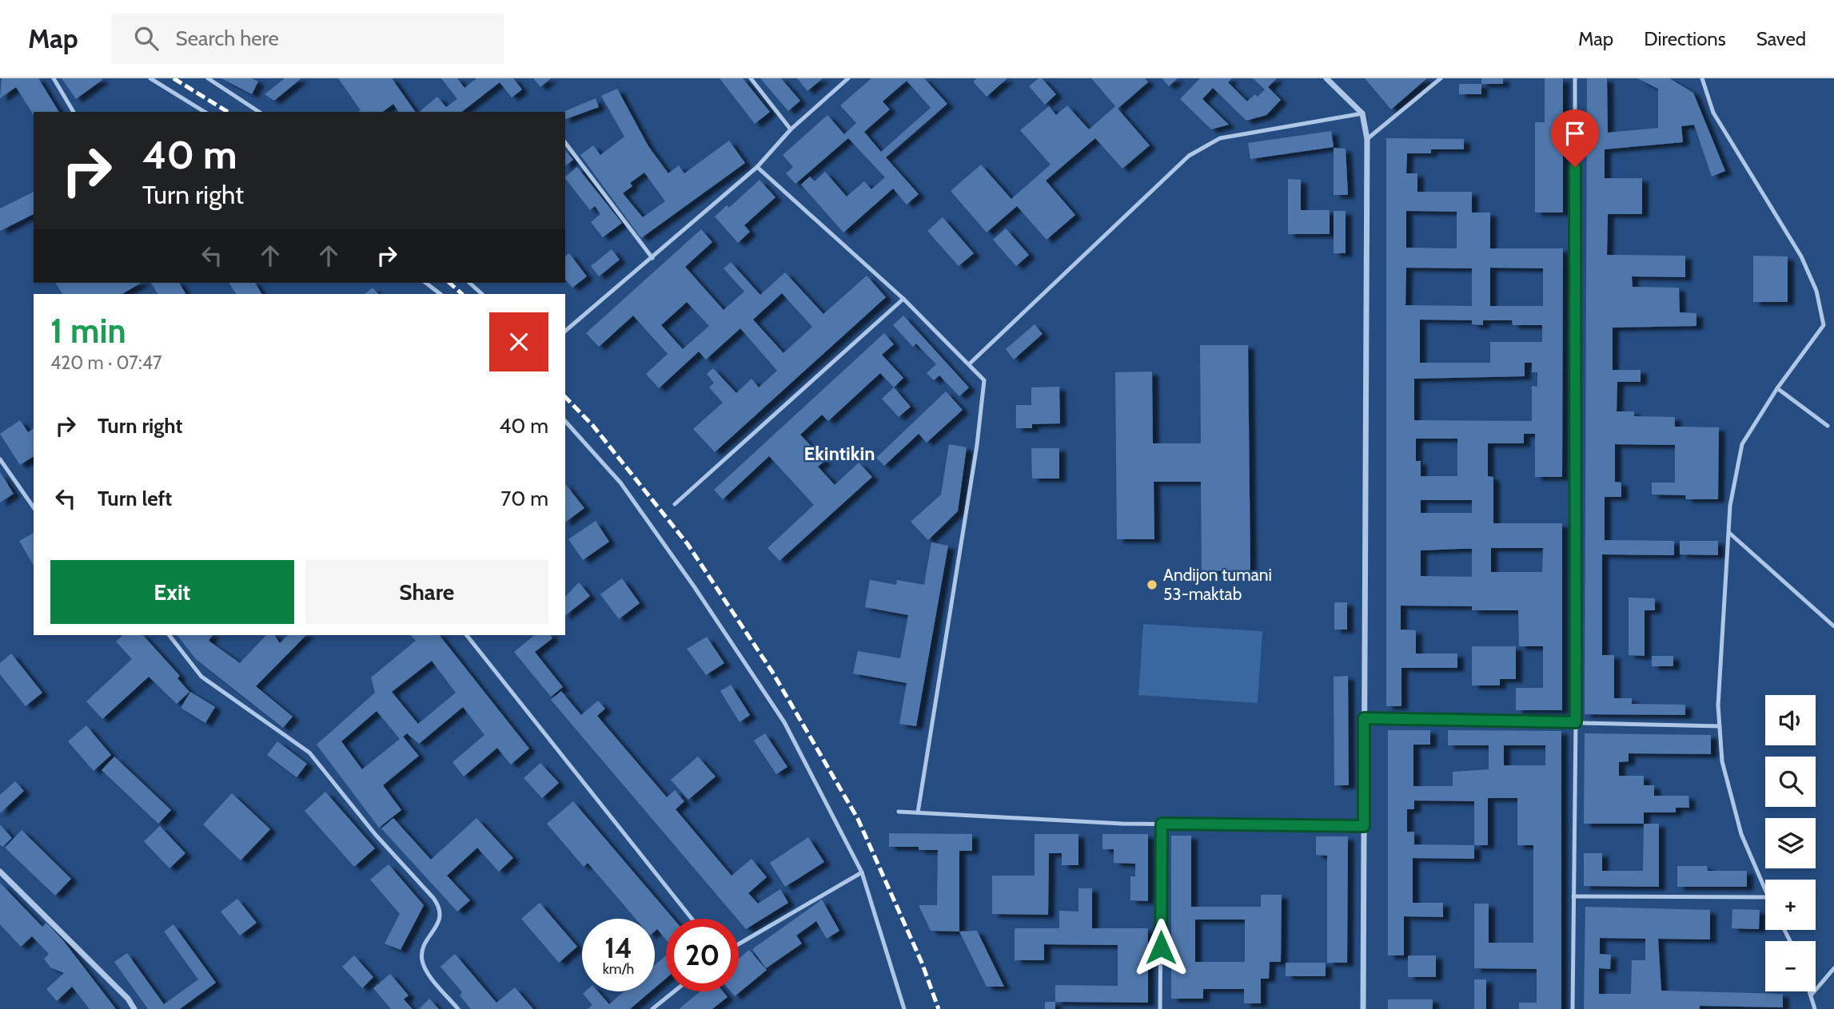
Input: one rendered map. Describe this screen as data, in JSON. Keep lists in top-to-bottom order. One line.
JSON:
{"districts":["Ekintikin"],"places":["Andijon tumani 53-maktab"],"page":{"header":"Map","search":"Search here","nav":["Map","Directions","Saved"],"turn":["40 m","Turn right"],"heading":["1 min","420 m · 07:47"],"list":[{"name":"Turn right","value":"40 m"},{"name":"Turn left","value":"70 m"}],"buttons":["Exit","Share"],"map_buttons":["+","−"],"speed":"14 km/h","limit":"20"}}
